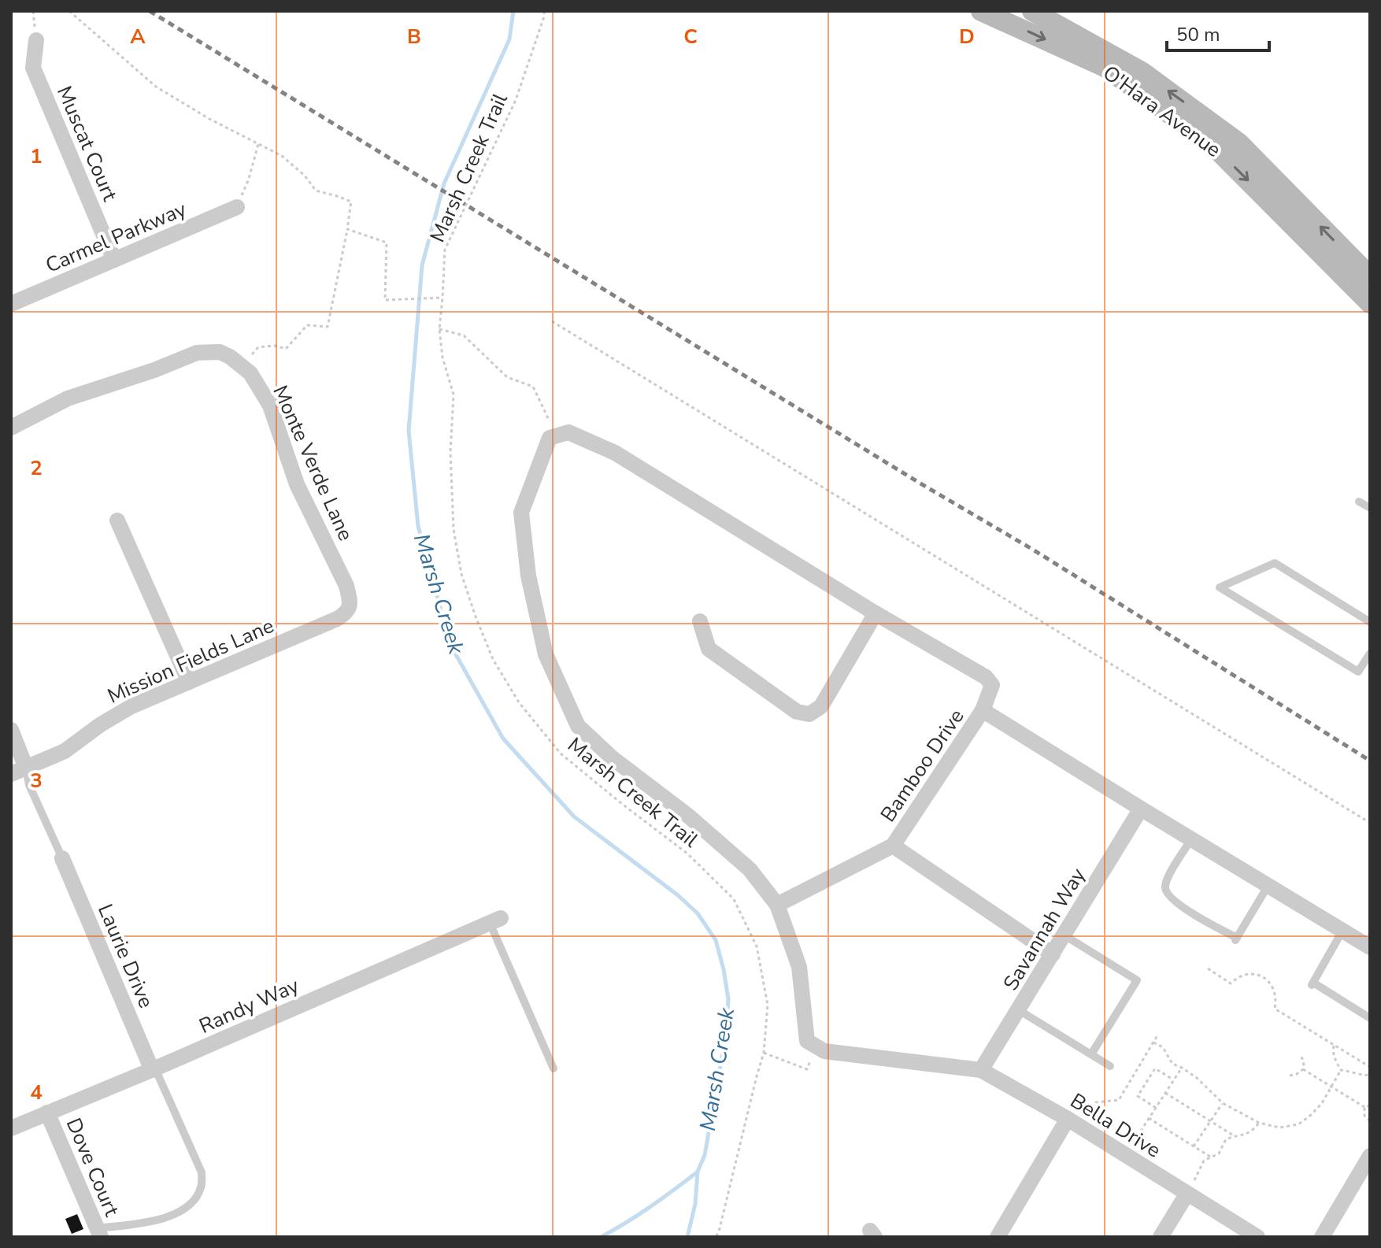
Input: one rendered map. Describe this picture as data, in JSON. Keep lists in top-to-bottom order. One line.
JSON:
{"streets":{"street":["O'Hara Avenue","Muscat Court","Carmel Parkway","Monte Verde Lane","Mission Fields Lane","Bamboo Drive","Savannah Way","Laurie Drive","Randy Way","Bella Drive","Dove Court"],"path":["Marsh Creek Trail"]},"crossings":[["Muscat Court","Carmel Parkway"],["Monte Verde Lane","Mission Fields Lane"],["Bamboo Drive","Savannah Way"],["Savannah Way","Bella Drive"],["Laurie Drive","Randy Way"],["Randy Way","Dove Court"]],"water":["Marsh Creek"],"scale_bar":"50 m","grid":{"columns":["A","B","C","D"],"rows":["1","2","3","4"]}}
